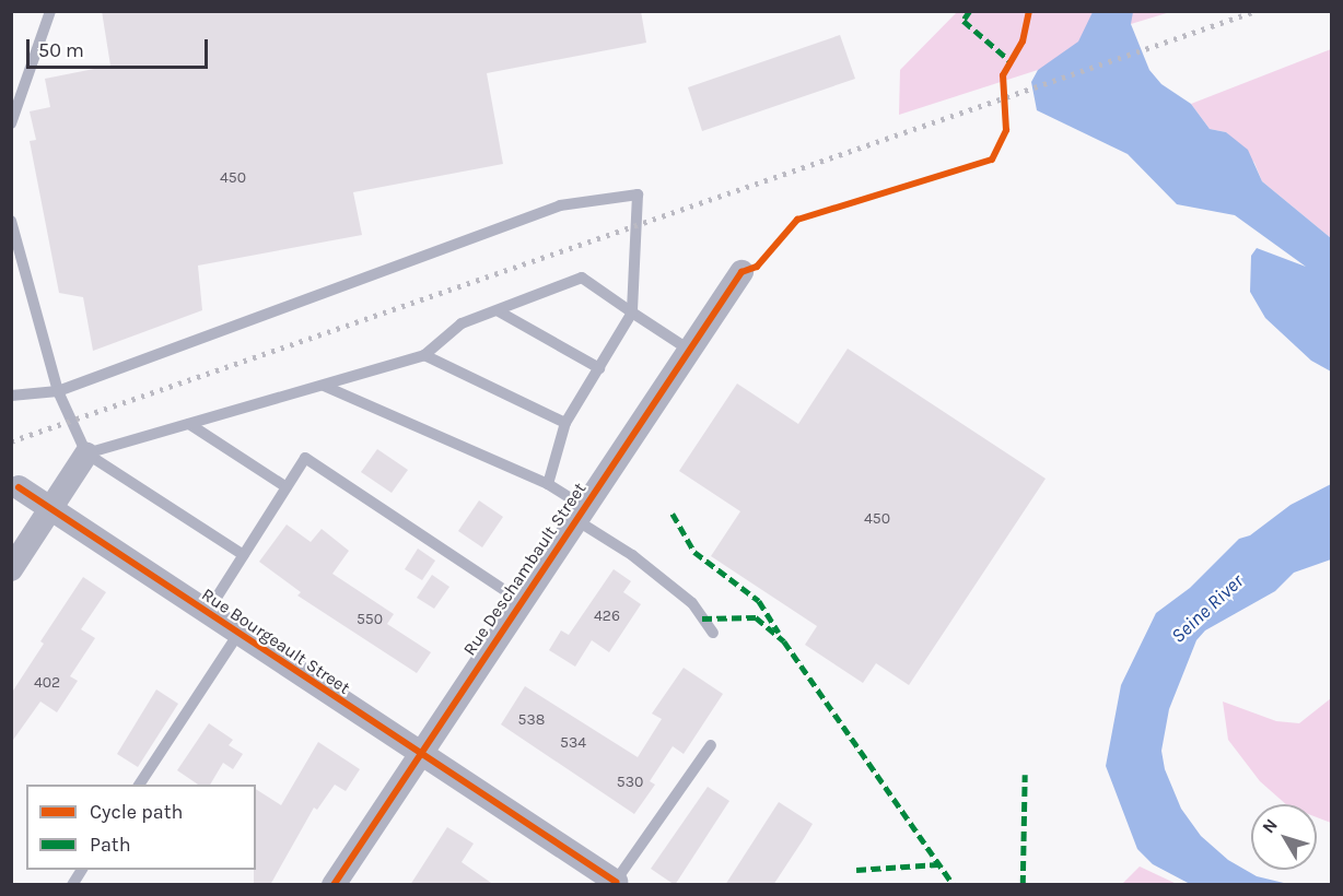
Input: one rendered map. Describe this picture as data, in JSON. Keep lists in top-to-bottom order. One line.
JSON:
{"streets":{"street":["Rue Deschambault Street","Rue Bourgeault Street"]},"crossings":[["Rue Deschambault Street","Rue Bourgeault Street"]],"water":["Seine River"],"house_numbers":["450","450","426","550","402","538","534","530"],"legend":["Cycle path","Path"],"scale_bar":"50 m","north":"top left"}
